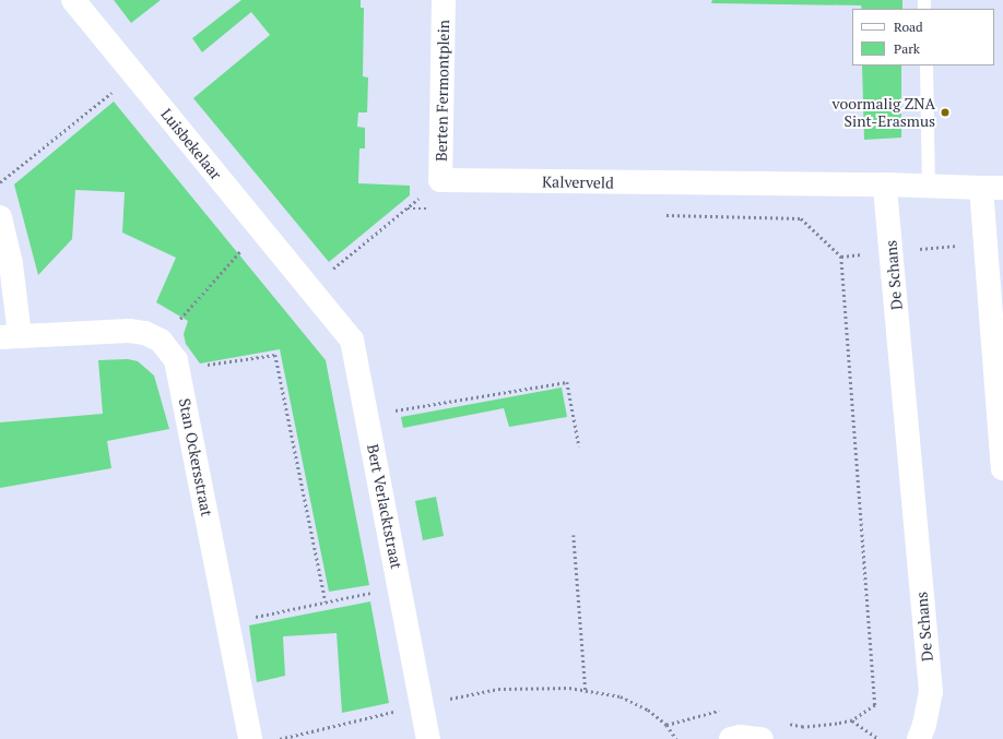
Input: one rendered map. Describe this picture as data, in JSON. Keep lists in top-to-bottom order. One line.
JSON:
{"streets":{"street":["Berten Fermontplein","Luisbekelaar","Kalverveld","De Schans","Stan Ockersstraat","Bert Verlacktstraat"]},"crossings":[["Berten Fermontplein","Kalverveld"],["Luisbekelaar","Bert Verlacktstraat"],["Kalverveld","De Schans"]],"places":["voormalig ZNA Sint-Erasmus"],"legend":["Road","Park"]}
